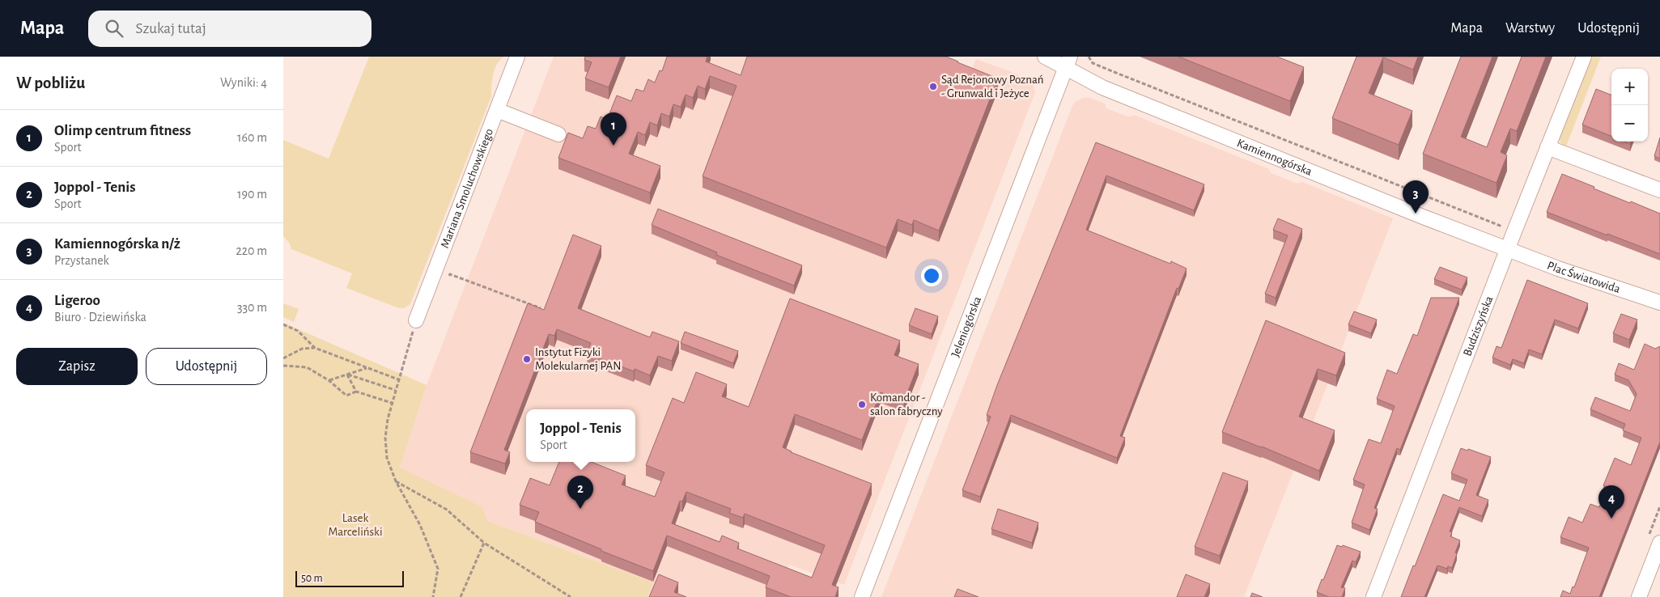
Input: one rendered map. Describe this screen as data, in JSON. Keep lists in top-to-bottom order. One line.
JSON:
{"streets":{"street":["Kamiennogórska","Mariana Smoluchowskiego","Plac Światowida","Jeleniogórska","Budziszyńska"]},"crossings":[["Kamiennogórska","Plac Światowida"],["Kamiennogórska","Jeleniogórska"],["Kamiennogórska","Budziszyńska"],["Plac Światowida","Budziszyńska"]],"parks":["Lasek Marceliński"],"places":["Sąd Rejonowy Poznań - Grunwald i Jeżyce","Instytut Fizyki Molekularnej PAN","Komandor - salon fabryczny"],"scale_bar":"50 m","page":{"header":"Mapa","search":"Szukaj tutaj","nav":["Mapa","Warstwy","Udostępnij"],"heading":["W pobliżu","Wyniki: 4"],"map_buttons":["+","−"],"list":[{"mark":"1","name":"Olimp centrum fitness","note":"Sport","value":"160 m"},{"mark":"2","name":"Joppol - Tenis","note":"Sport","value":"190 m"},{"mark":"3","name":"Kamiennogórska n/ż","note":"Przystanek","value":"220 m"},{"mark":"4","name":"Ligeroo","note":"Biuro · Dziewińska","value":"330 m"}],"pins":["1","3","2","4"],"buttons":["Zapisz","Udostępnij"],"popup":["Joppol - Tenis","Sport"],"scale":"50 m"}}
